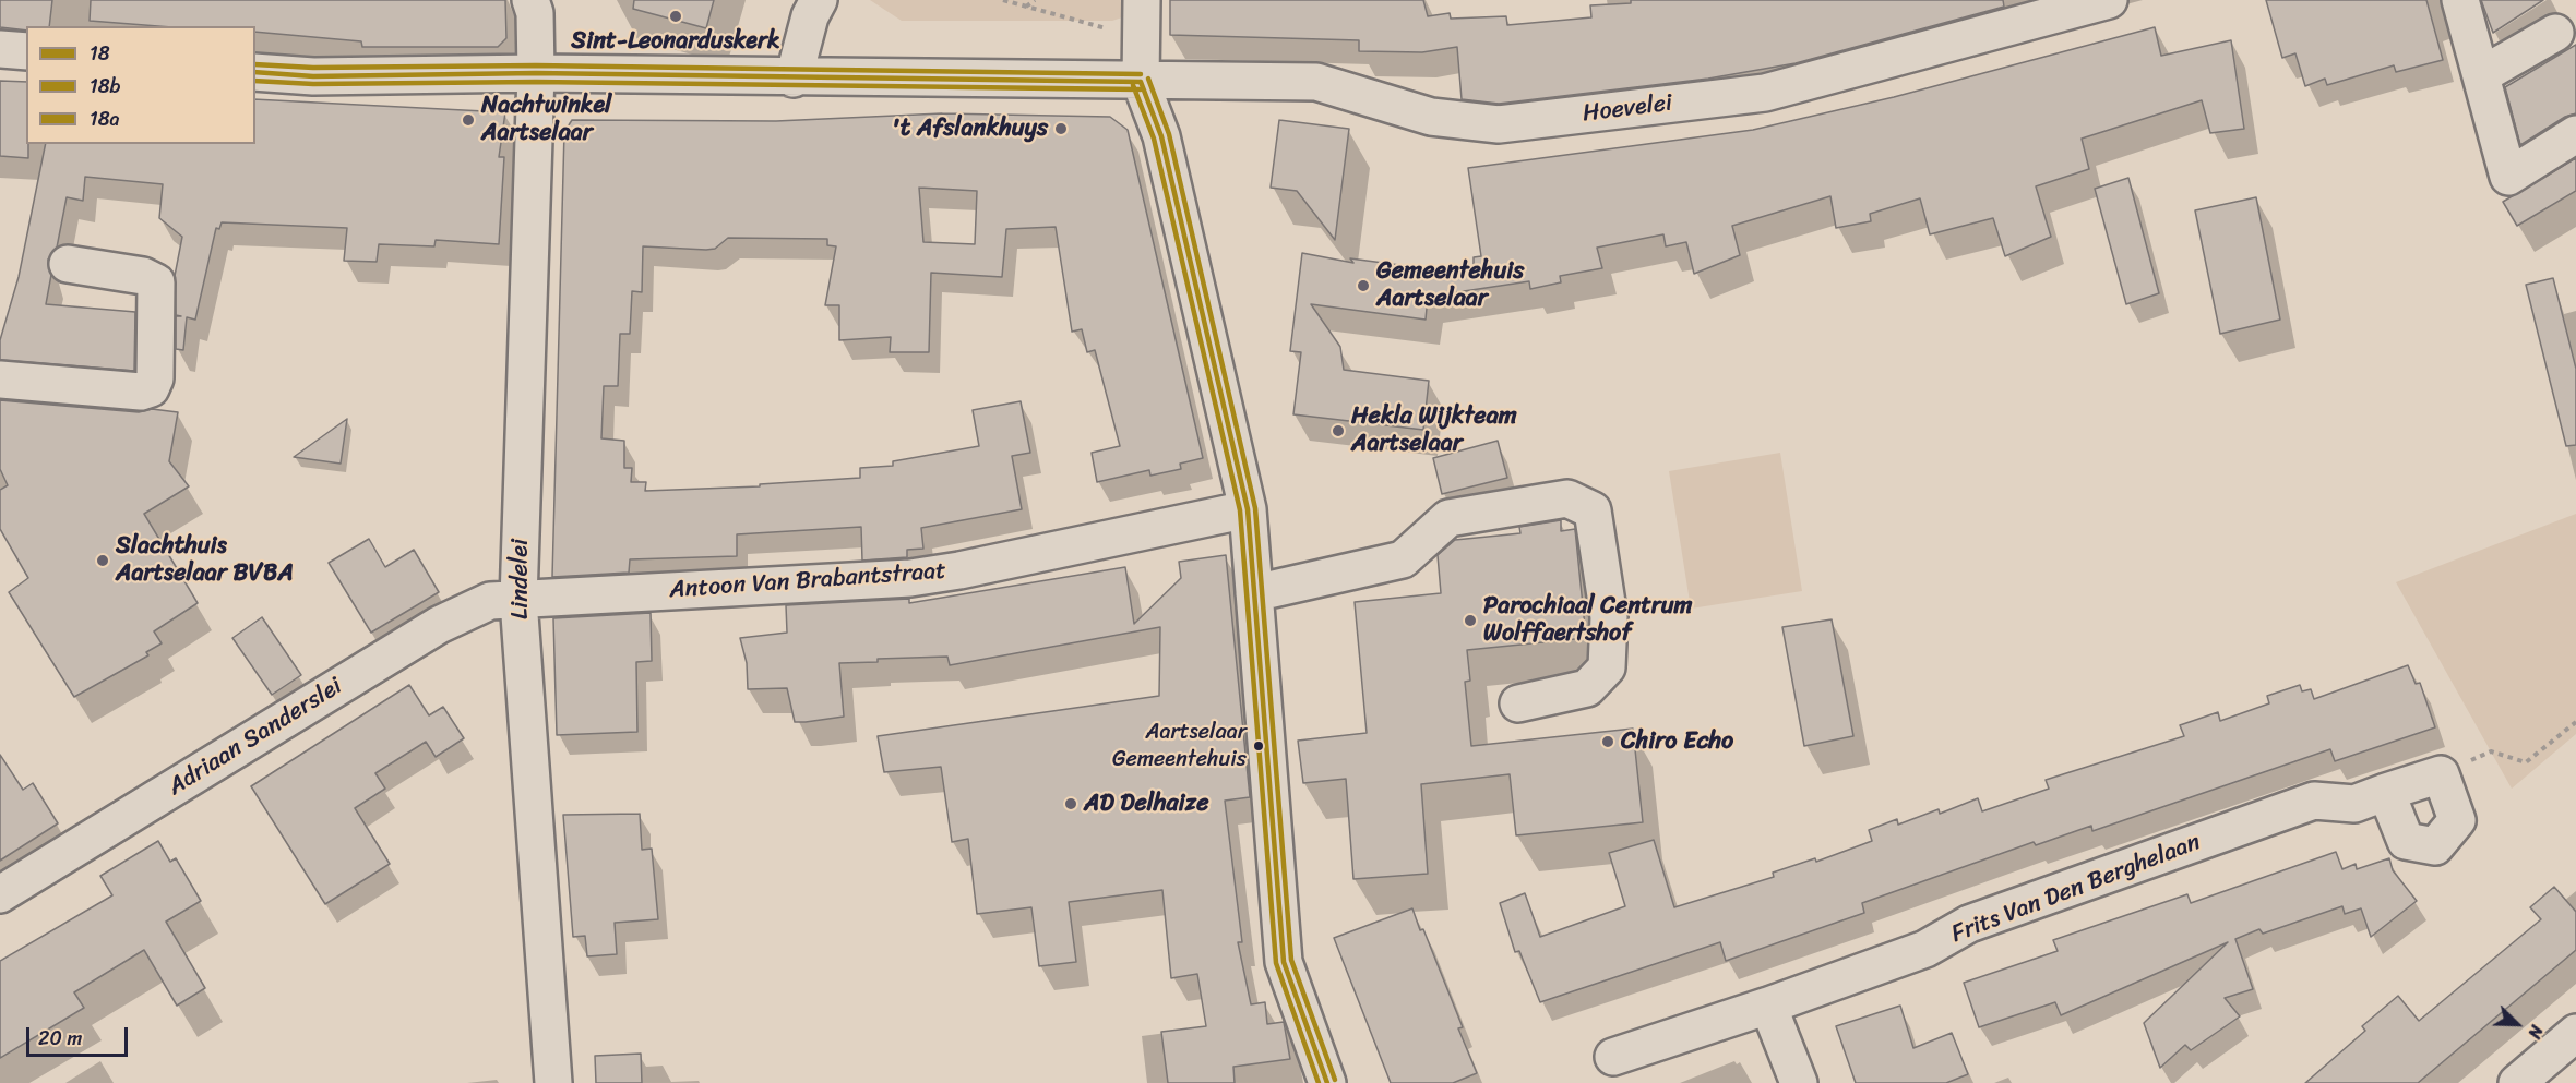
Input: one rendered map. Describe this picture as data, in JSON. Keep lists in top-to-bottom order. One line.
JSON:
{"streets":{"street":["Hoevelei","Lindelei","Antoon Van Brabantstraat","Adriaan Sanderslei","Frits Van Den Berghelaan"]},"crossings":[["Hoevelei","Lindelei"],["Lindelei","Antoon Van Brabantstraat"],["Lindelei","Adriaan Sanderslei"],["Antoon Van Brabantstraat","Adriaan Sanderslei"]],"places":["Sint-Leonarduskerk","Nachtwinkel Aartselaar","'t Afslankhuys","Gemeentehuis Aartselaar","Hekla Wijkteam Aartselaar","Slachthuis Aartselaar BVBA","Parochiaal Centrum Wolffaertshof","Chiro Echo","Aartselaar Gemeentehuis","AD Delhaize"],"lines":["transit line 18a","transit line 18","transit line 18b"],"legend":["18","18b","18a"],"scale_bar":"20 m","north":"bottom right"}
